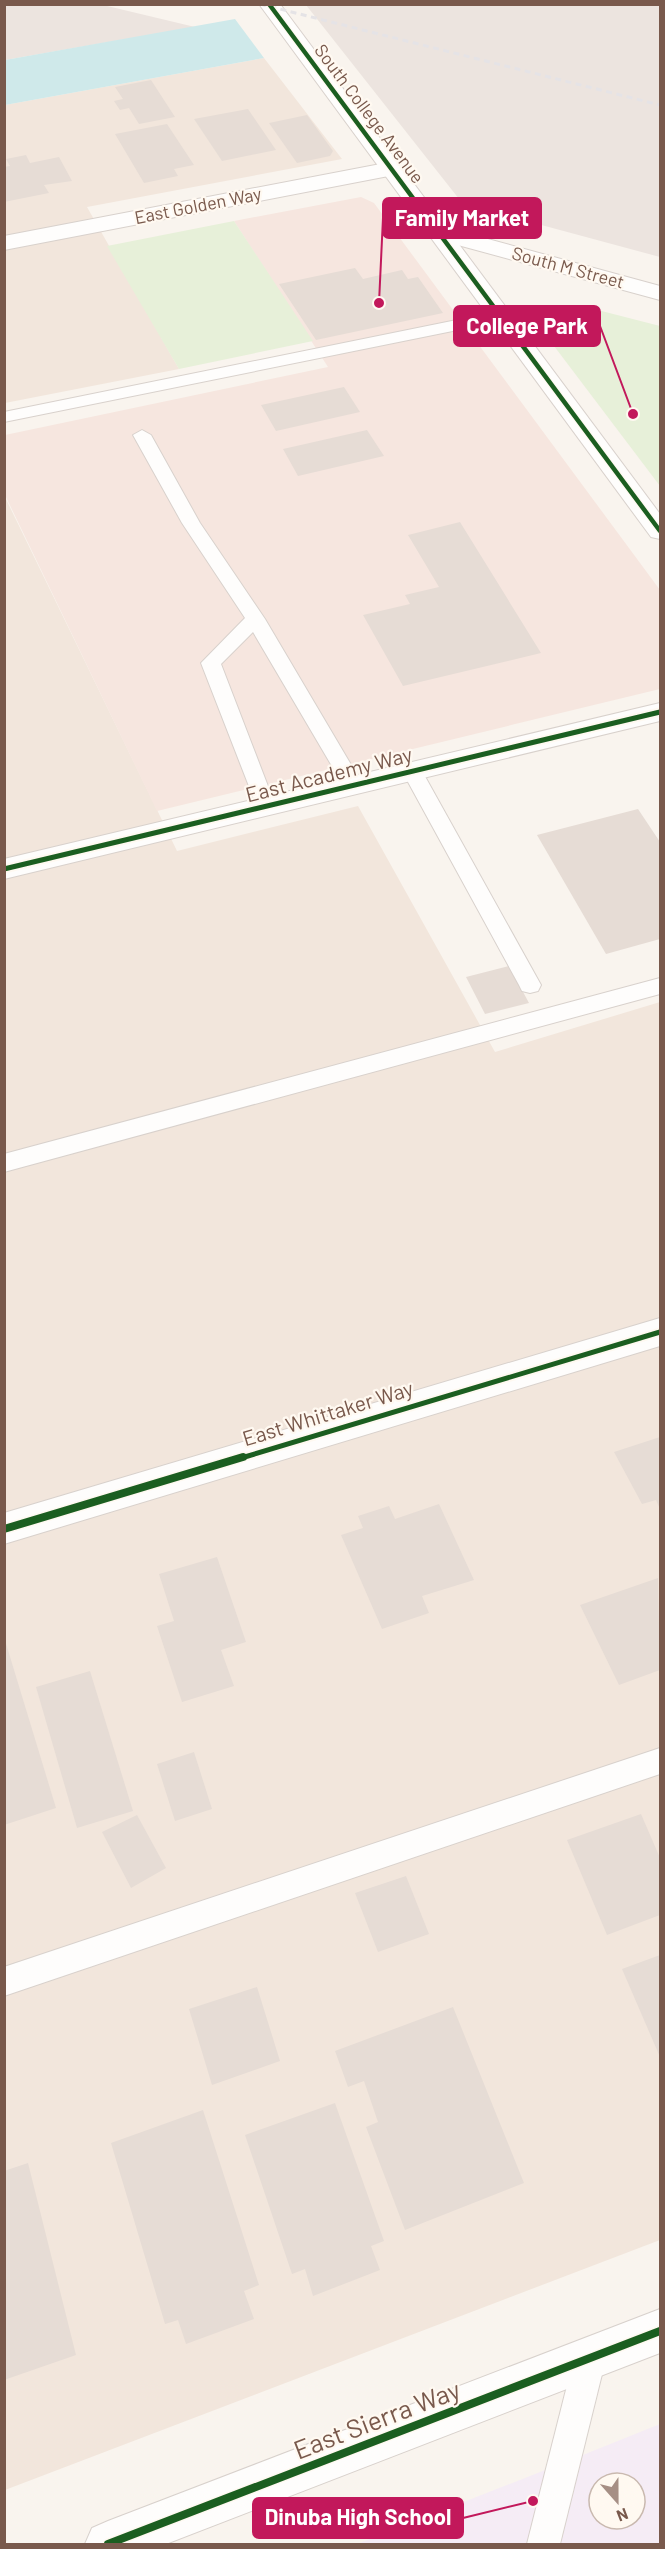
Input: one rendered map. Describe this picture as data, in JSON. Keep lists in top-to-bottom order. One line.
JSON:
{"streets":{"street":["South College Avenue","East Golden Way","South M Street","East Academy Way","East Whittaker Way","East Sierra Way"]},"crossings":[["South College Avenue","East Golden Way"],["South College Avenue","South M Street"]],"places":["Family Market","College Park","Dinuba High School"],"north":"bottom"}
